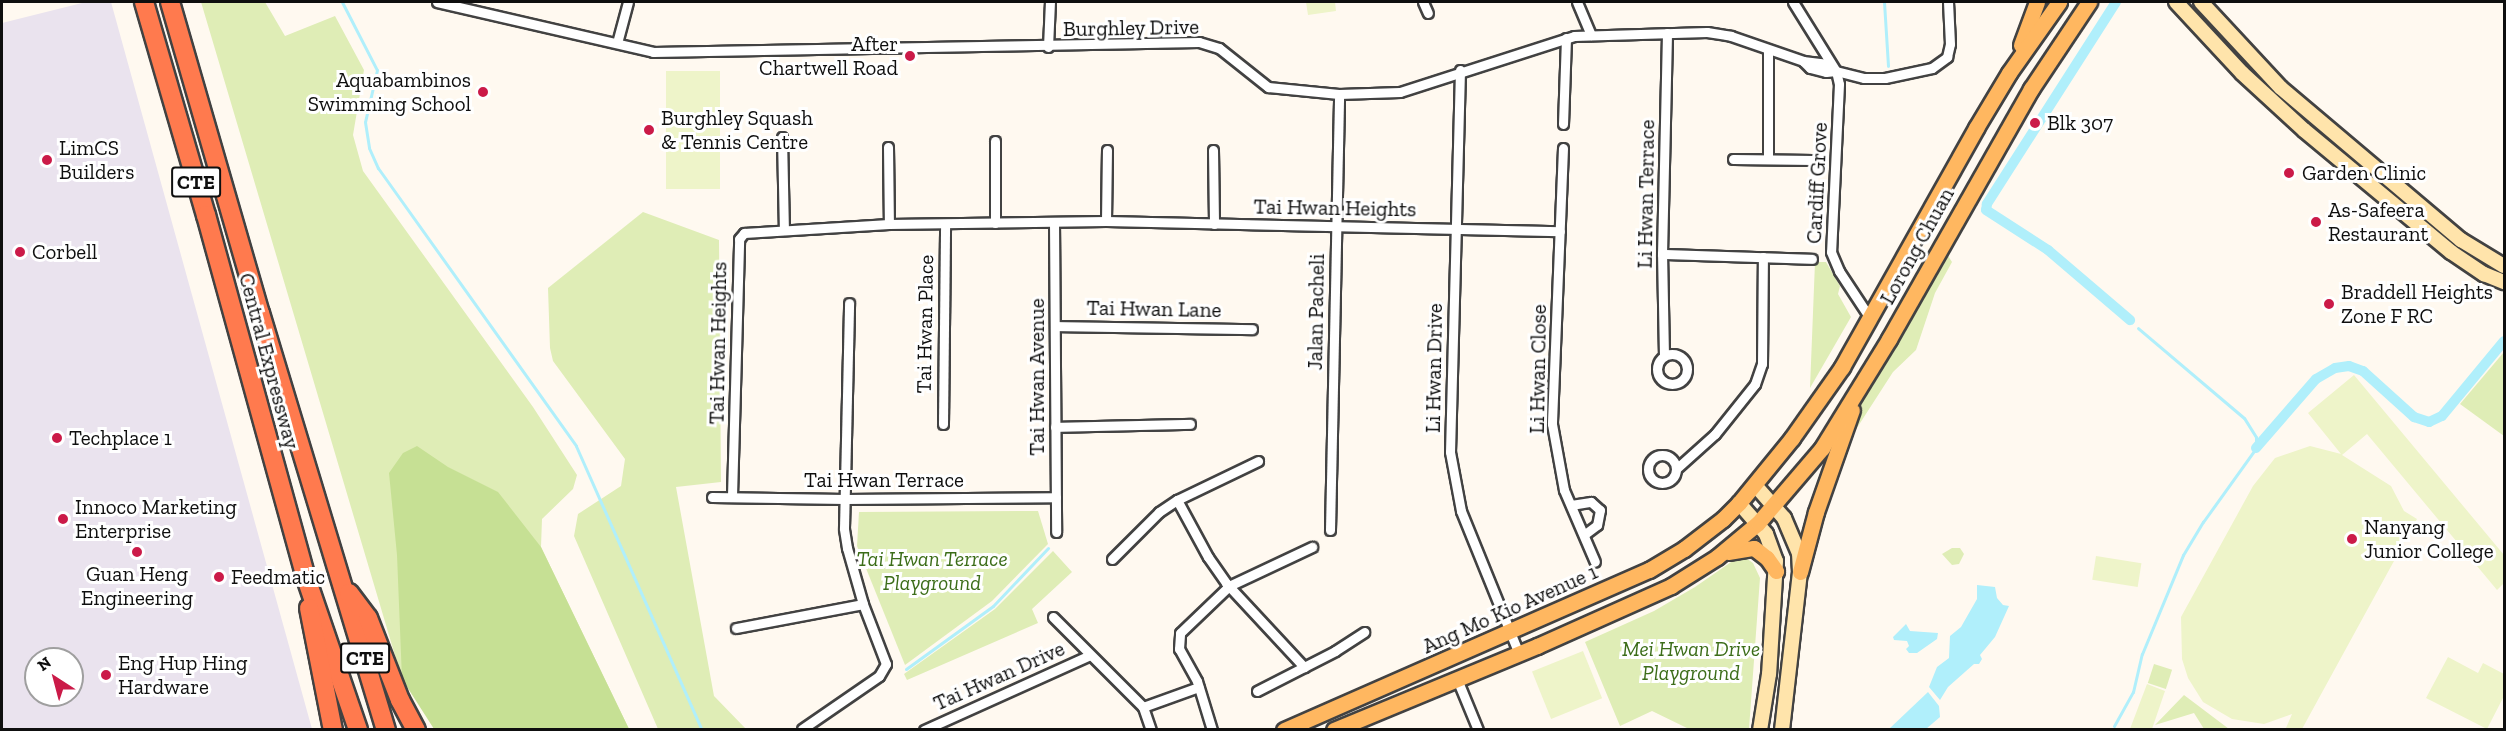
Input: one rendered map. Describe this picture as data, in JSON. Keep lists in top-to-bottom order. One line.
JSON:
{"streets":{"highway":["CTE","Central Expressway"],"main road":["Lorong Chuan","Ang Mo Kio Avenue 1"],"street":["Burghley Drive","Cardiff Grove","Li Hwan Terrace","Tai Hwan Heights","Tai Hwan Lane","Jalan Pacheli","Tai Hwan Place","Li Hwan Drive","Li Hwan Close","Tai Hwan Avenue","Tai Hwan Terrace","Tai Hwan Drive"]},"crossings":[["Burghley Drive","Cardiff Grove"],["Burghley Drive","Li Hwan Terrace"],["Burghley Drive","Jalan Pacheli"],["Burghley Drive","Li Hwan Drive"],["Cardiff Grove","Lorong Chuan"],["Tai Hwan Heights","Jalan Pacheli"],["Tai Hwan Heights","Tai Hwan Place"],["Tai Hwan Heights","Li Hwan Drive"],["Tai Hwan Heights","Tai Hwan Avenue"],["Tai Hwan Heights","Tai Hwan Terrace"],["Lorong Chuan","Ang Mo Kio Avenue 1"],["Tai Hwan Lane","Tai Hwan Avenue"],["Li Hwan Drive","Ang Mo Kio Avenue 1"],["Tai Hwan Avenue","Tai Hwan Terrace"]],"parks":["Tai Hwan Terrace Playground","Mei Hwan Drive Playground"],"places":["After Chartwell Road","Aquabambinos Swimming School","Blk 307","Burghley Squash & Tennis Centre","LimCS Builders","Garden Clinic","As-Safeera Restaurant","Corbell","Braddell Heights Zone F RC","Techplace 1","Innoco Marketing Enterprise","Nanyang Junior College","Guan Heng Engineering","Feedmatic","Eng Hup Hing Hardware"],"north":"top left"}
